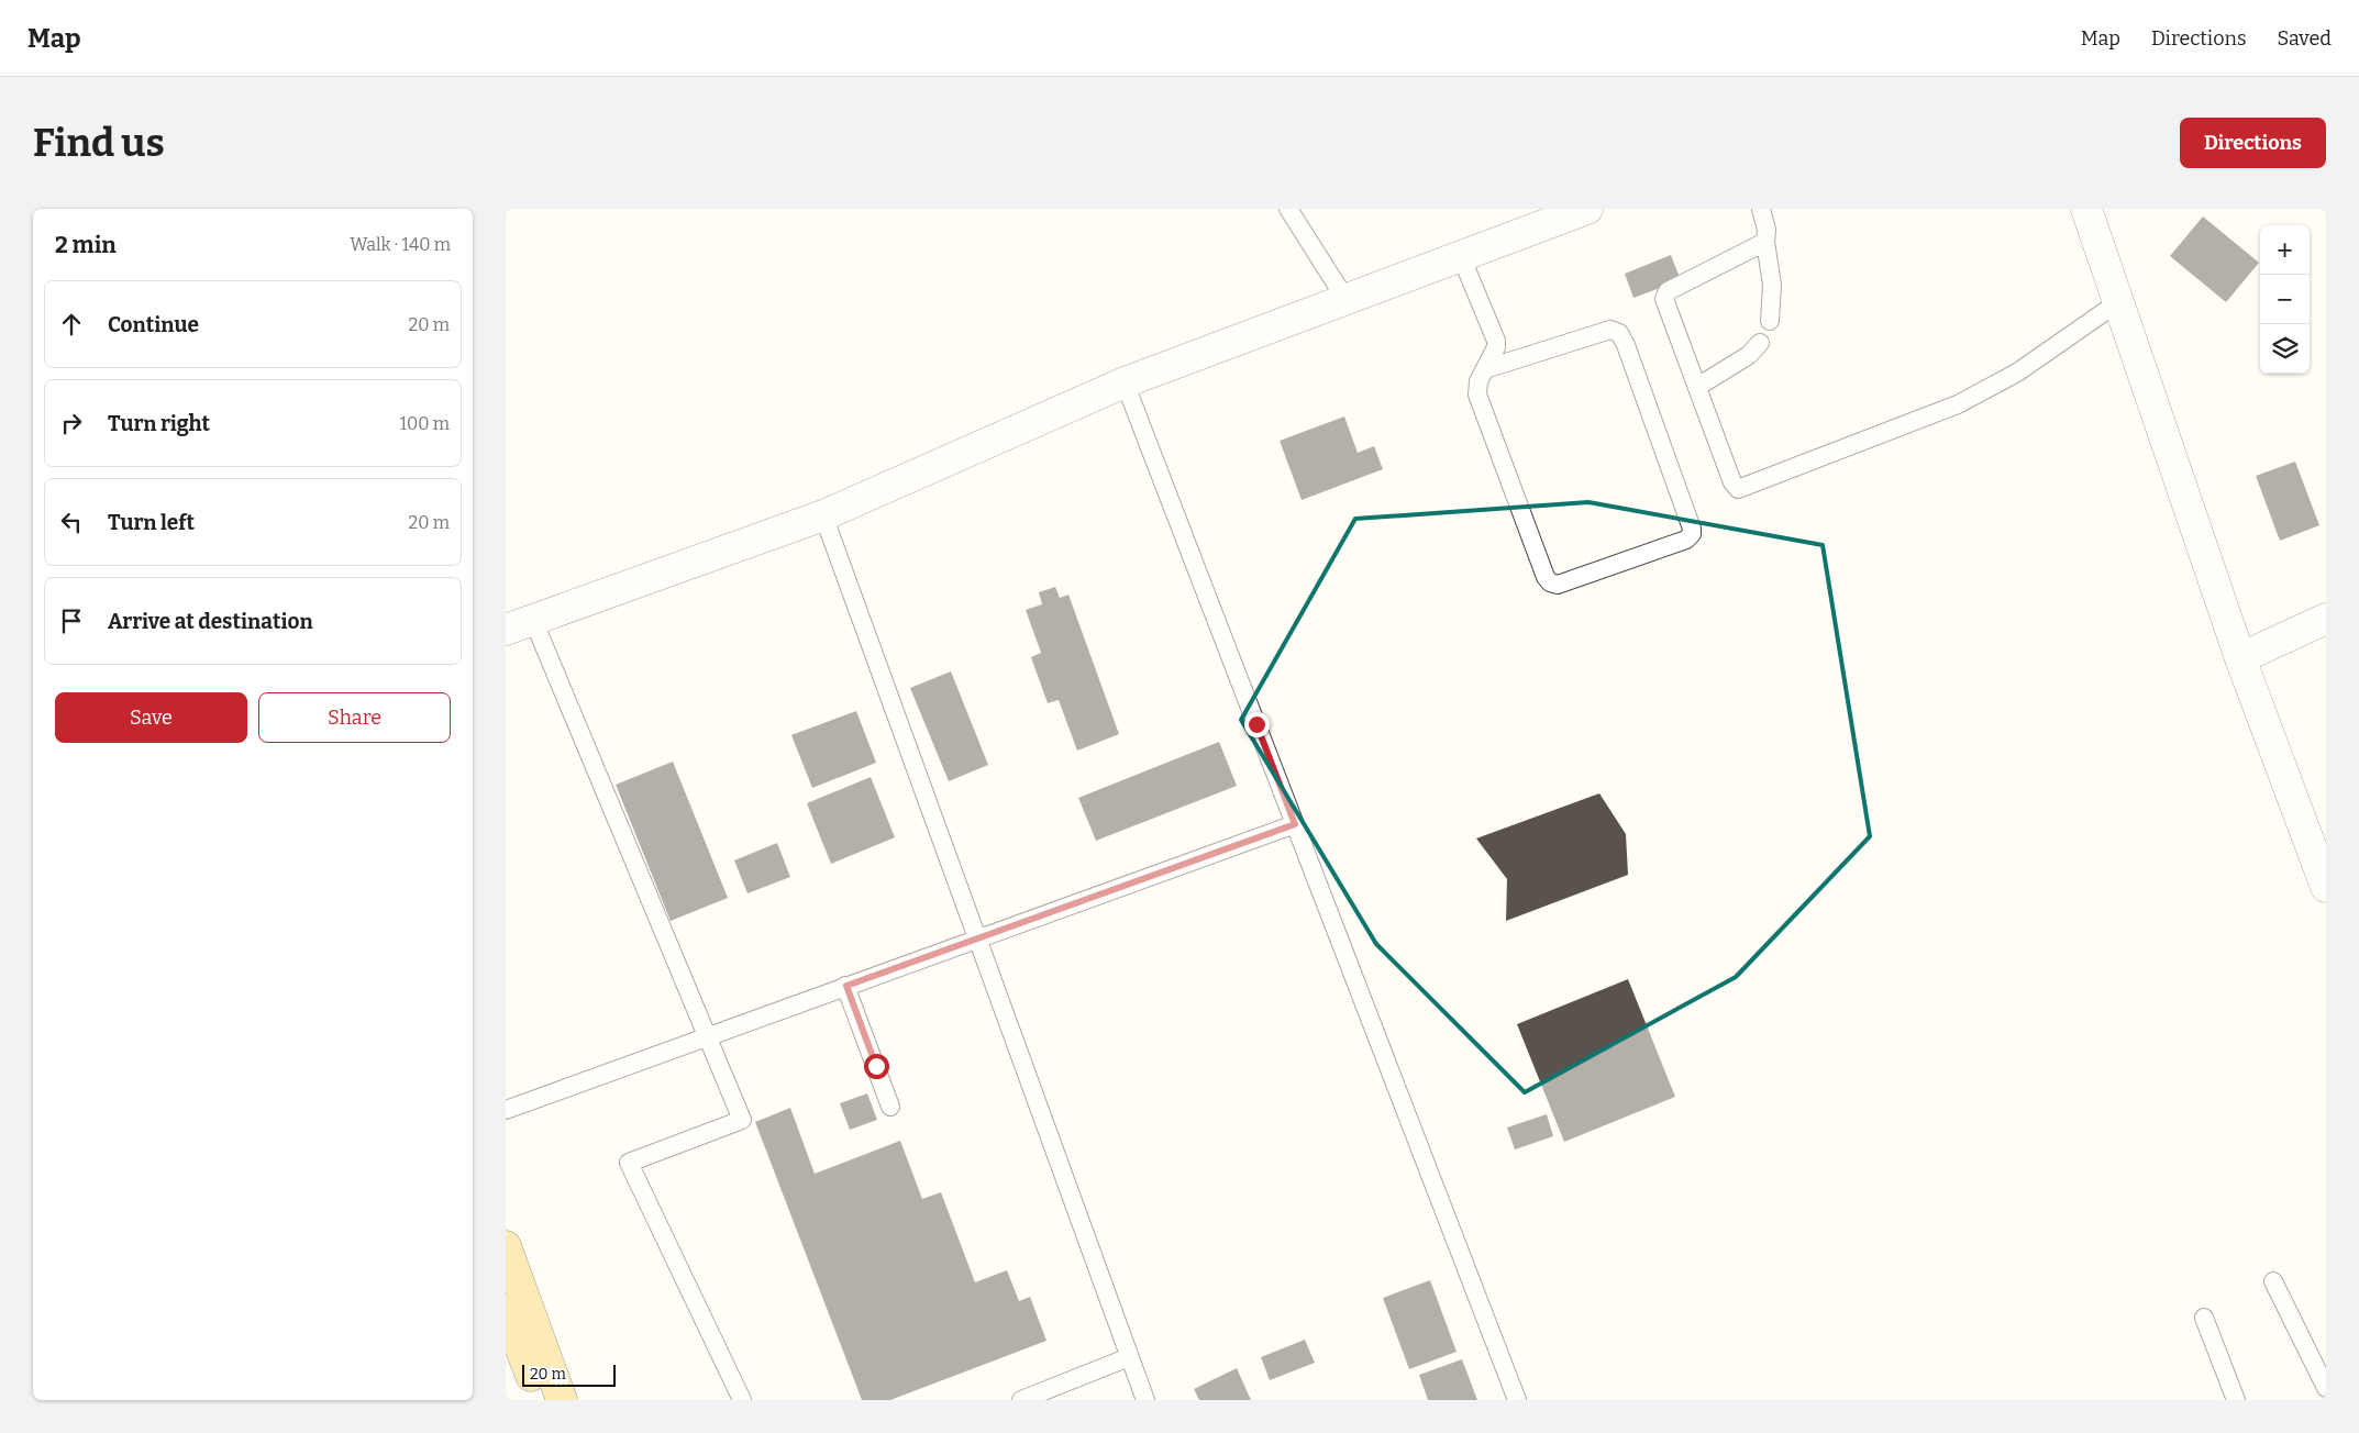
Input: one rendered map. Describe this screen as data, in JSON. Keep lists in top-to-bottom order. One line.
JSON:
{"scale_bar":"20 m","page":{"header":"Map","nav":["Map","Directions","Saved"],"buttons":["Directions",["Save","Share"]],"title":"Find us","heading":["2 min","Walk · 140 m"],"map_buttons":["+","−"],"list":[["Continue","20 m"],["Turn right","100 m"],["Turn left","20 m"],"Arrive at destination"],"scale":"20 m"}}
